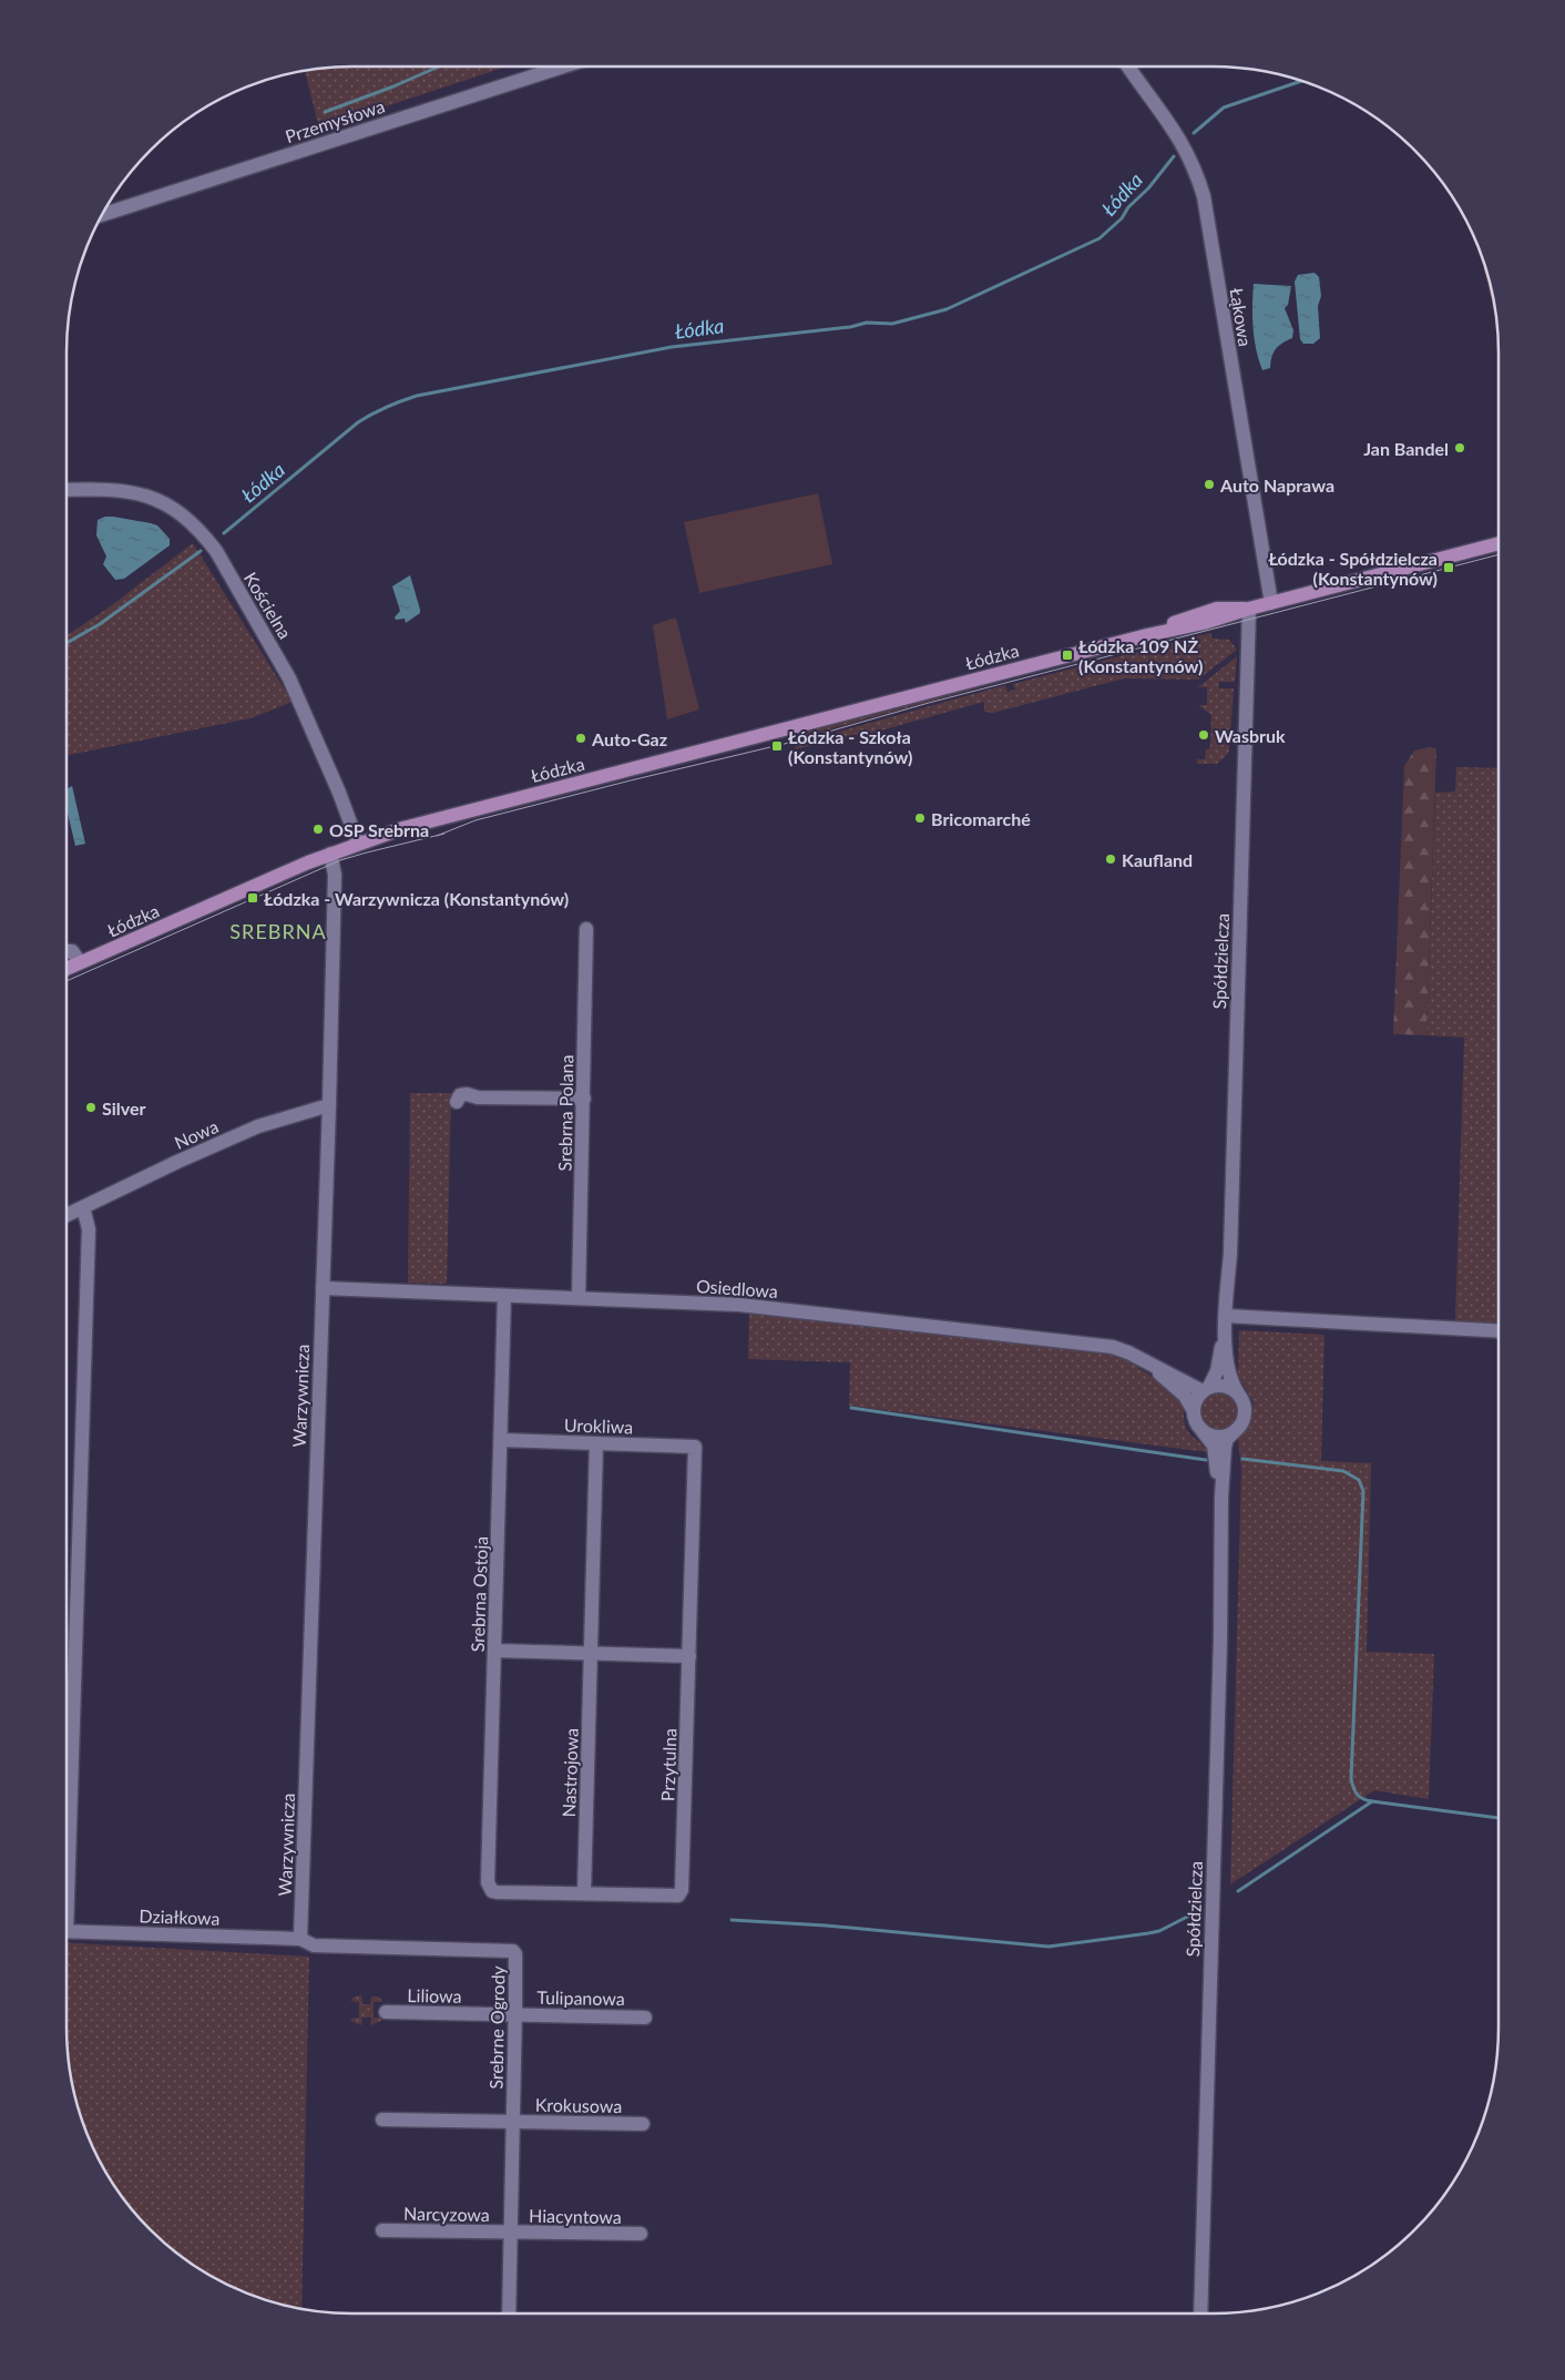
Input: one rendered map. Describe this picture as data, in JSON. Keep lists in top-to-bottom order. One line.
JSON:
{"streets":{"main road":["Łódzka"],"street":["Przemysłowa","Łąkowa","Kościelna","Spółdzielcza","Srebrna Polana","Nowa","Osiedlowa","Warzywnicza","Urokliwa","Srebrna Ostoja","Przytulna","Nastrojowa","Działkowa","Liliowa","Tulipanowa","Srebrne Ogrody","Krokusowa","Narcyzowa","Hiacyntowa"]},"crossings":[["Łąkowa","Łódzka"],["Kościelna","Łódzka"],["Łódzka","Spółdzielcza"],["Łódzka","Warzywnicza"],["Srebrna Polana","Osiedlowa"],["Nowa","Warzywnicza"],["Osiedlowa","Warzywnicza"],["Osiedlowa","Srebrna Ostoja"],["Warzywnicza","Działkowa"],["Warzywnicza","Srebrne Ogrody"],["Urokliwa","Srebrna Ostoja"],["Urokliwa","Przytulna"],["Urokliwa","Nastrojowa"],["Srebrna Ostoja","Przytulna"],["Przytulna","Nastrojowa"],["Działkowa","Srebrne Ogrody"],["Liliowa","Tulipanowa"],["Liliowa","Srebrne Ogrody"],["Tulipanowa","Srebrne Ogrody"],["Srebrne Ogrody","Krokusowa"],["Srebrne Ogrody","Narcyzowa"],["Srebrne Ogrody","Hiacyntowa"],["Narcyzowa","Hiacyntowa"]],"districts":["SREBRNA"],"water":["Łódka"],"places":{"other":["Jan Bandel","Auto Naprawa","Wasbruk","Auto-Gaz","Bricomarché","OSP Srebrna","Kaufland","Silver"],"transit":["Łódzka - Spółdzielcza (Konstantynów)","Łódzka 109 NŻ (Konstantynów)","Łódzka - Szkoła (Konstantynów)","Łódzka - Warzywnicza (Konstantynów)"]}}
